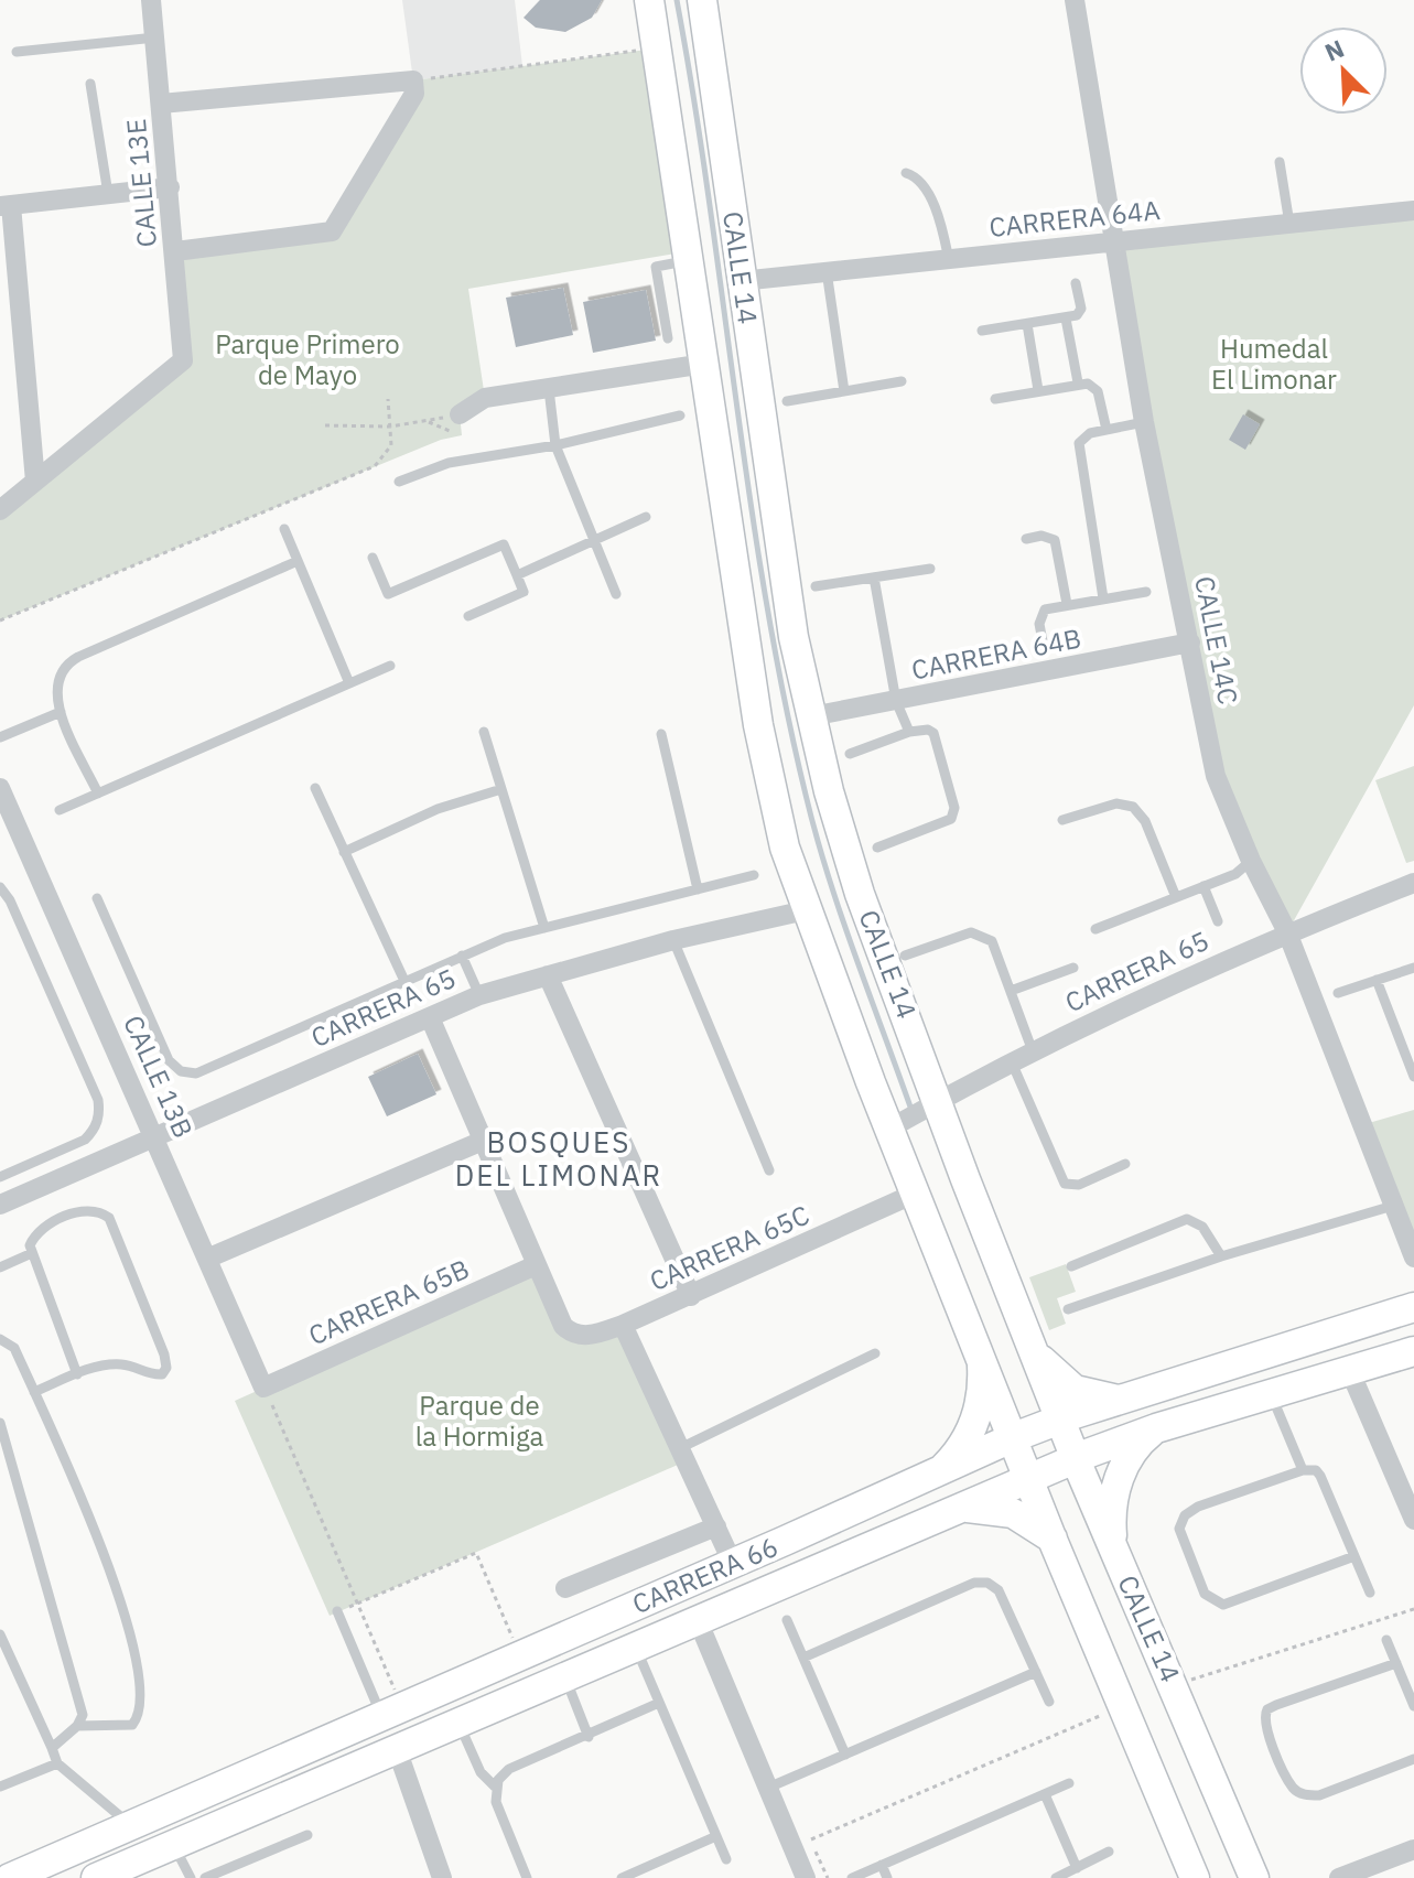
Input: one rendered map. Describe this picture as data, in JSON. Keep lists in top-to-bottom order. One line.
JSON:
{"streets":{"street":["CALLE 13E","CARRERA 64A","CALLE 14","CALLE 14C","CARRERA 64B","CARRERA 65","CALLE 13B","CARRERA 65C","CARRERA 65B","CARRERA 66"]},"crossings":[["CARRERA 64A","CALLE 14"],["CARRERA 64A","CALLE 14C"],["CALLE 14","CARRERA 64B"],["CALLE 14","CARRERA 65"],["CALLE 14","CARRERA 65C"],["CALLE 14","CARRERA 66"],["CALLE 14C","CARRERA 64B"],["CALLE 14C","CARRERA 65"],["CARRERA 65","CALLE 13B"],["CALLE 13B","CARRERA 65B"],["CARRERA 65C","CARRERA 65B"]],"districts":["BOSQUES DEL LIMONAR"],"parks":["Parque Primero de Mayo","Humedal El Limonar","Parque de la Hormiga"],"north":"top left"}
